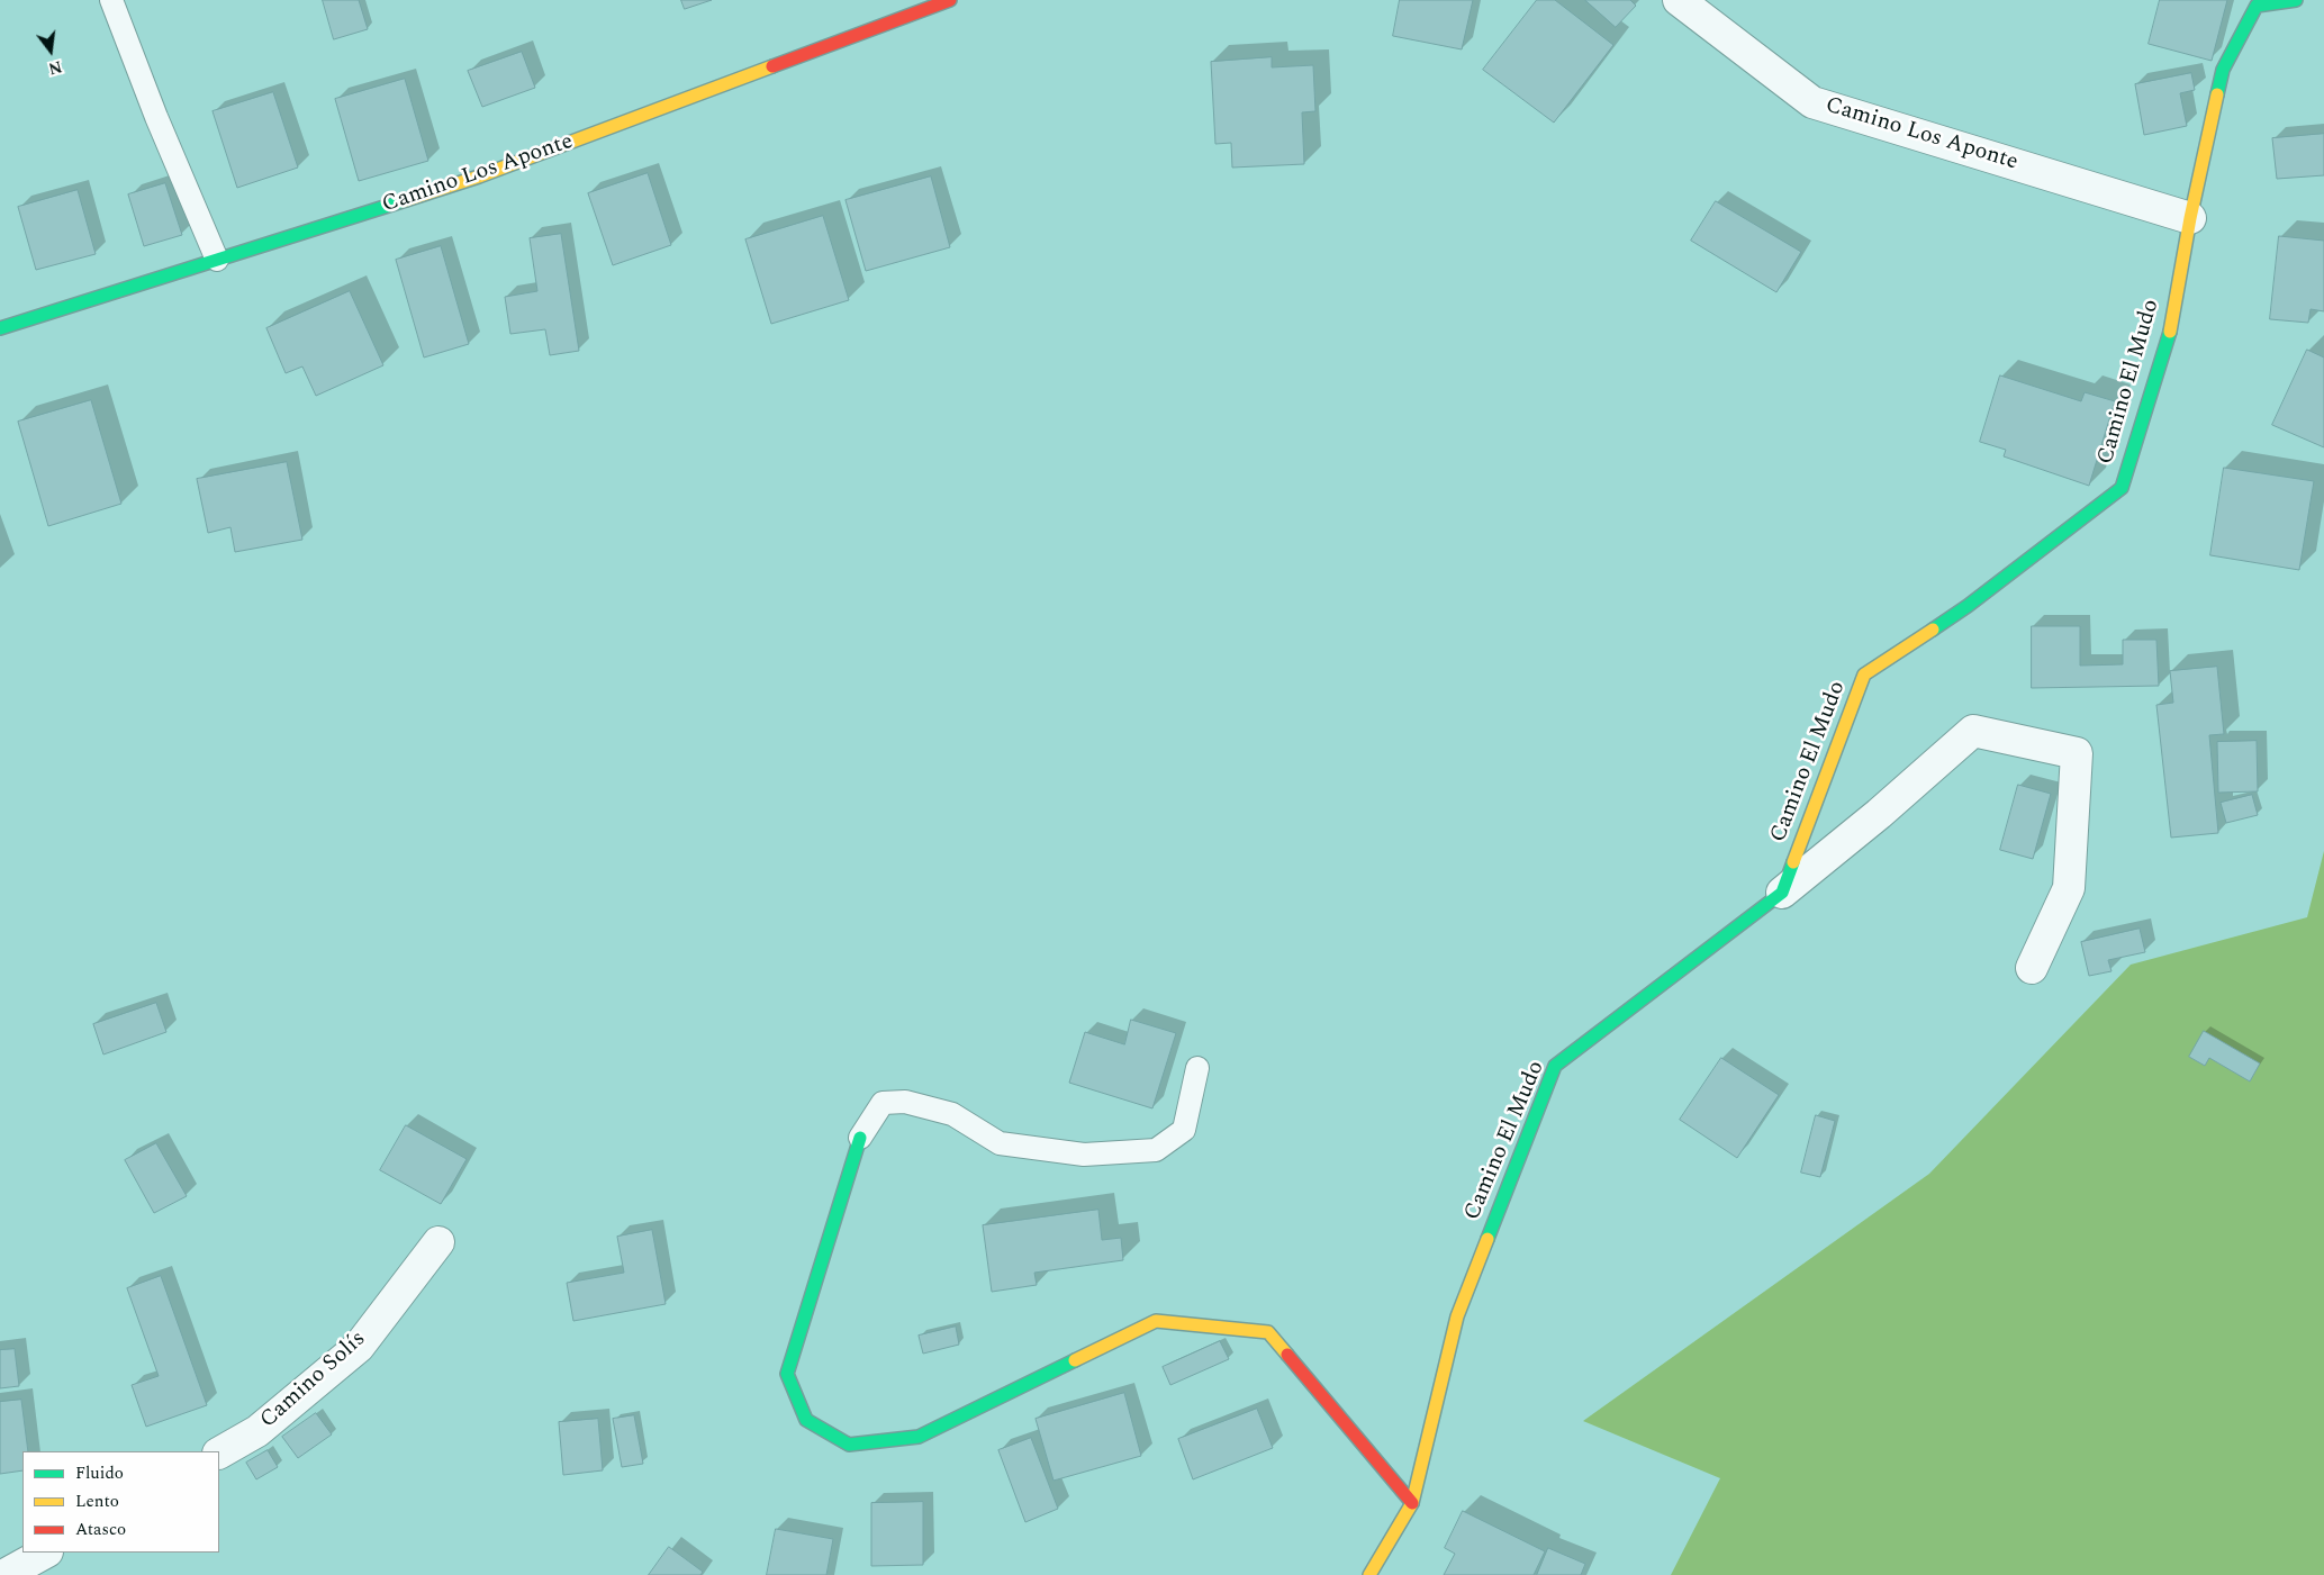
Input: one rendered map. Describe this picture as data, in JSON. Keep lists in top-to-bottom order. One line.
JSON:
{"streets":{"street":["Camino Los Aponte","Camino El Mudo","Camino Solís"]},"crossings":[["Camino Los Aponte","Camino El Mudo"]],"legend":["Fluido","Lento","Atasco"],"north":"bottom"}
